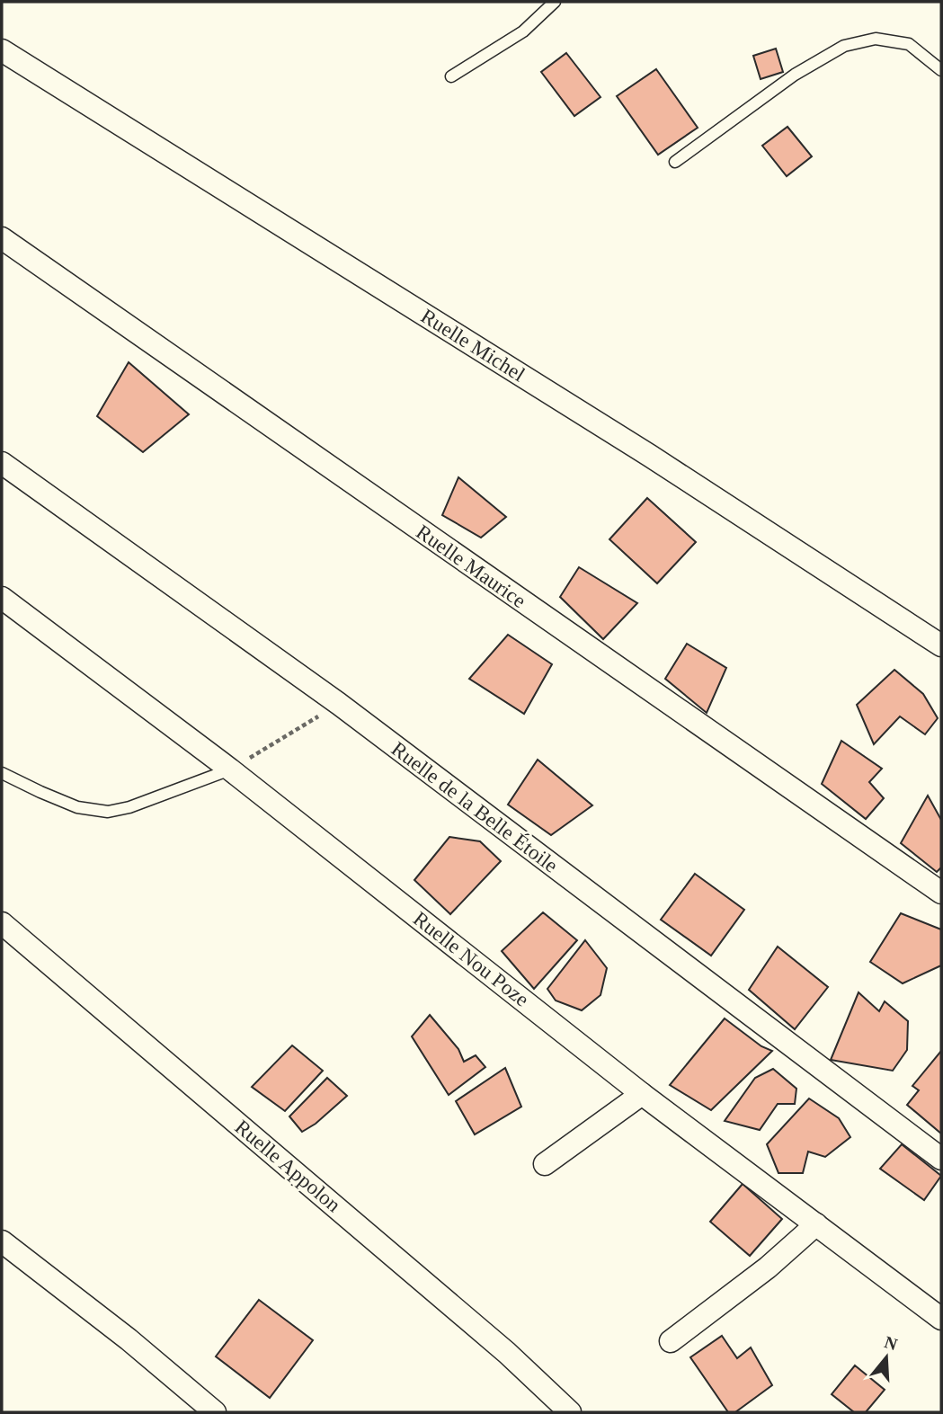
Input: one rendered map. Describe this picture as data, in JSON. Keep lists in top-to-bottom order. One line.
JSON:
{"streets":{"street":["Ruelle Michel","Ruelle Maurice","Ruelle de la Belle Étoile","Ruelle Nou Poze","Ruelle Appolon"]},"north":"top"}
